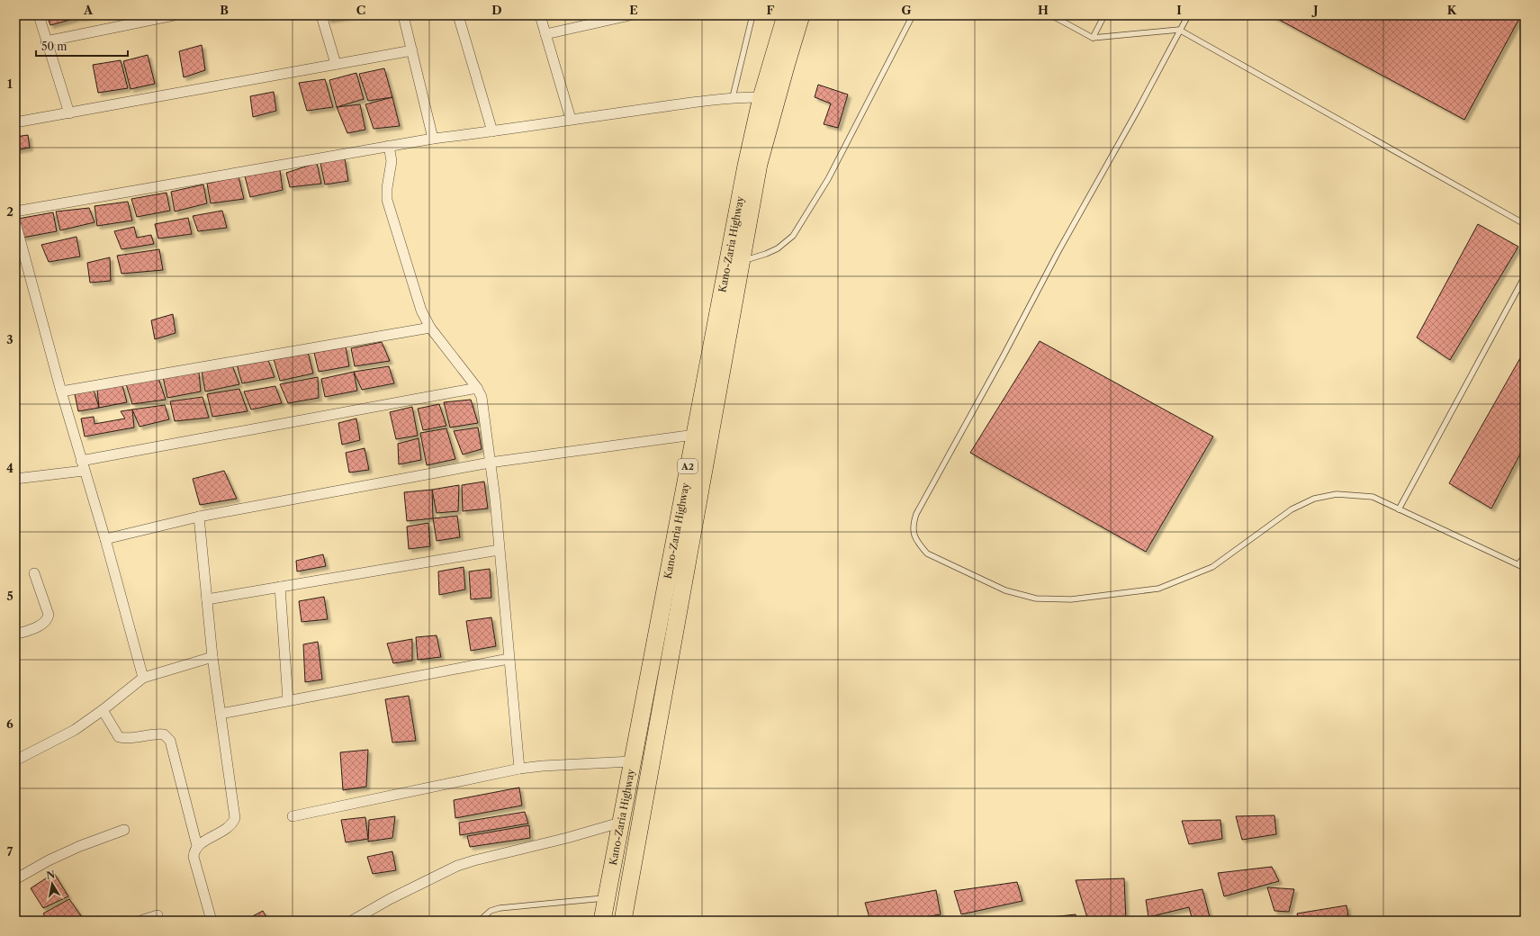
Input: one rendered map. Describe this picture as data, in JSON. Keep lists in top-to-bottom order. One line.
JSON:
{"streets":{"highway":["Kano-Zaria Highway","A2"]},"scale_bar":"50 m","north":"top","grid":{"columns":["A","B","C","D","E","F","G","H","I","J","K"],"rows":["1","2","3","4","5","6","7"]}}
